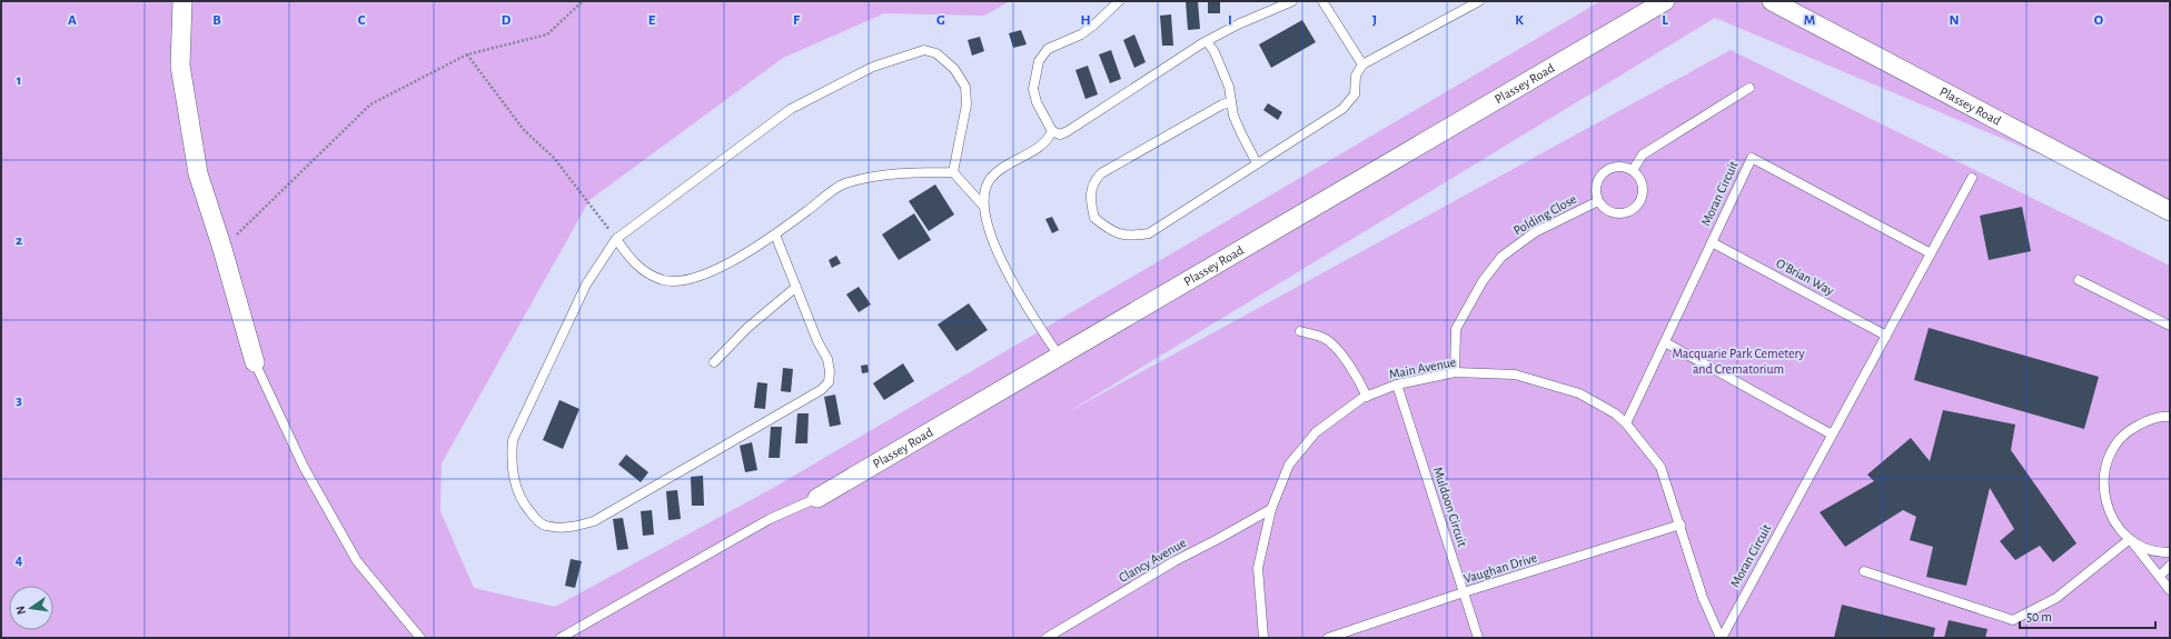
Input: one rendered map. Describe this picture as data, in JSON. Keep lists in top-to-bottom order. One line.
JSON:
{"streets":{"street":["Plassey Road"],"lane":["Moran Circuit","Polding Close","O'Brian Way","Main Avenue","Muldoon Circuit","Clancy Avenue","Vaughan Drive"]},"crossings":[["Moran Circuit","O'Brian Way"],["Moran Circuit","Main Avenue"],["Polding Close","Main Avenue"],["Main Avenue","Muldoon Circuit"],["Main Avenue","Clancy Avenue"],["Main Avenue","Vaughan Drive"],["Muldoon Circuit","Vaughan Drive"]],"parks":["Macquarie Park Cemetery and Crematorium"],"scale_bar":"50 m","north":"left","grid":{"columns":["A","B","C","D","E","F","G","H","I","J","K","L","M","N","O"],"rows":["1","2","3","4"]}}
